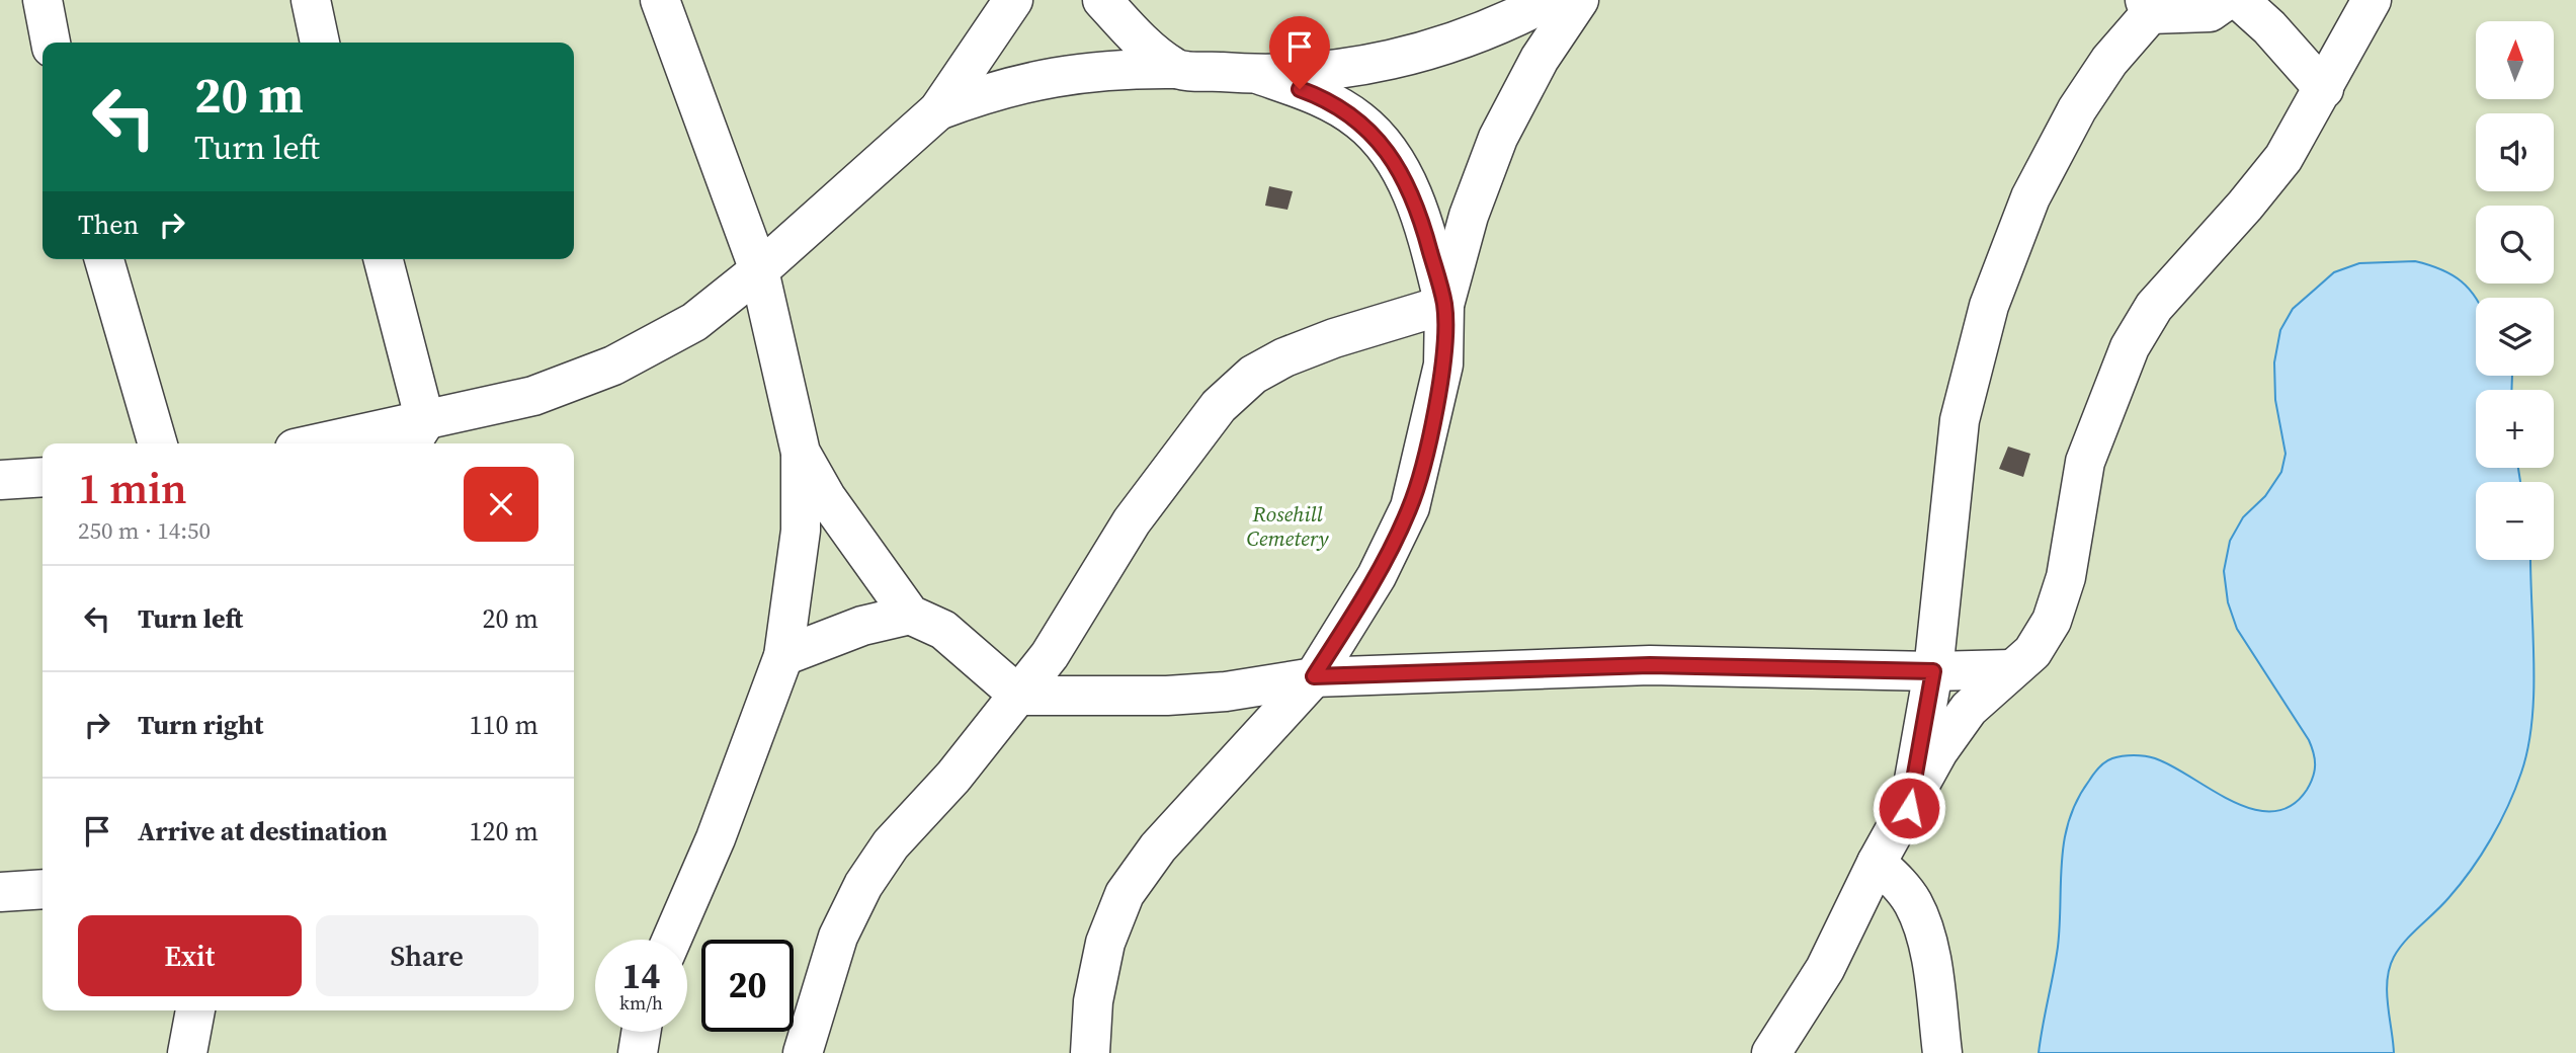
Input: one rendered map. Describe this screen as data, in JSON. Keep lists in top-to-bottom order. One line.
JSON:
{"parks":["Rosehill Cemetery"],"north":"top","page":{"map_buttons":["+","−"],"turn":["20 m","Turn left"],"then":"Then","heading":["1 min","250 m · 14:50"],"list":[{"name":"Turn left","value":"20 m"},{"name":"Turn right","value":"110 m"},{"name":"Arrive at destination","value":"120 m"}],"buttons":["Exit","Share"],"speed":"14 km/h","limit":"20"}}
